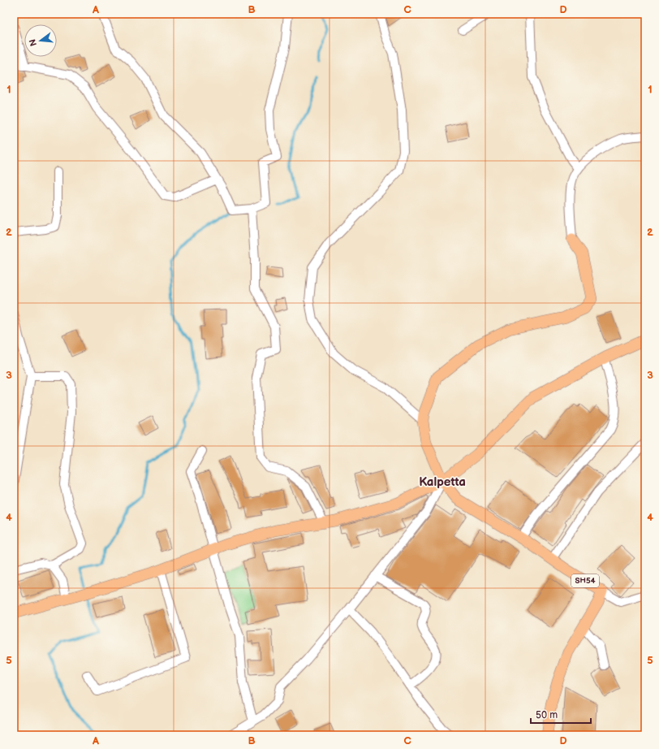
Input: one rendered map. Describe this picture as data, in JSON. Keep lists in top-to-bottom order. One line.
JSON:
{"streets":{"main road":["SH54"]},"districts":["Kalpetta"],"scale_bar":"50 m","north":"left","grid":{"columns":["A","B","C","D"],"rows":["1","2","3","4","5"]}}
